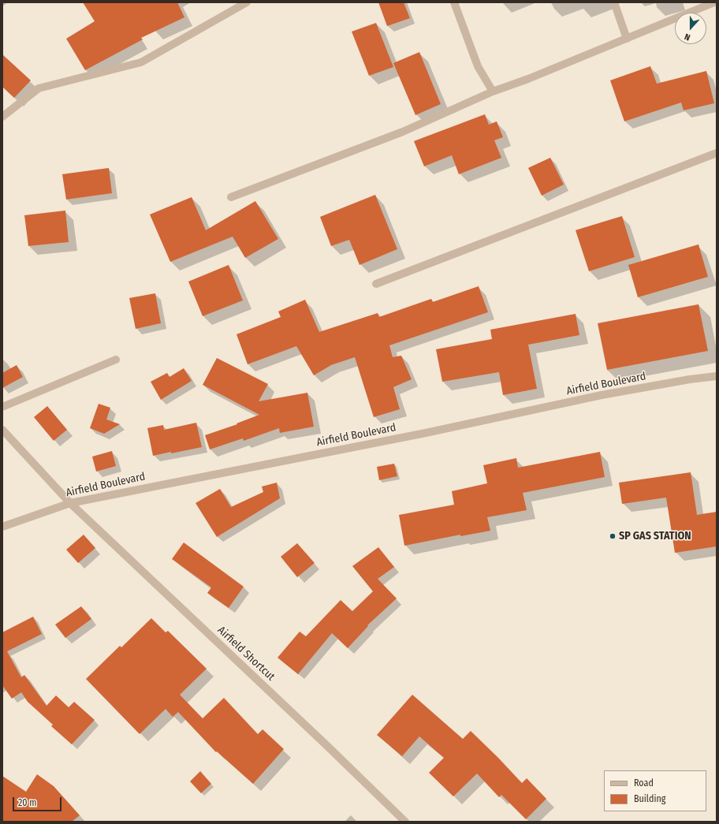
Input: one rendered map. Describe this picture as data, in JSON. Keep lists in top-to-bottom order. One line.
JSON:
{"streets":{"street":["Airfield Boulevard","Airfield Shortcut"]},"crossings":[["Airfield Boulevard","Airfield Shortcut"]],"places":["SP GAS STATION"],"legend":["Road","Building"],"scale_bar":"20 m","north":"bottom"}
